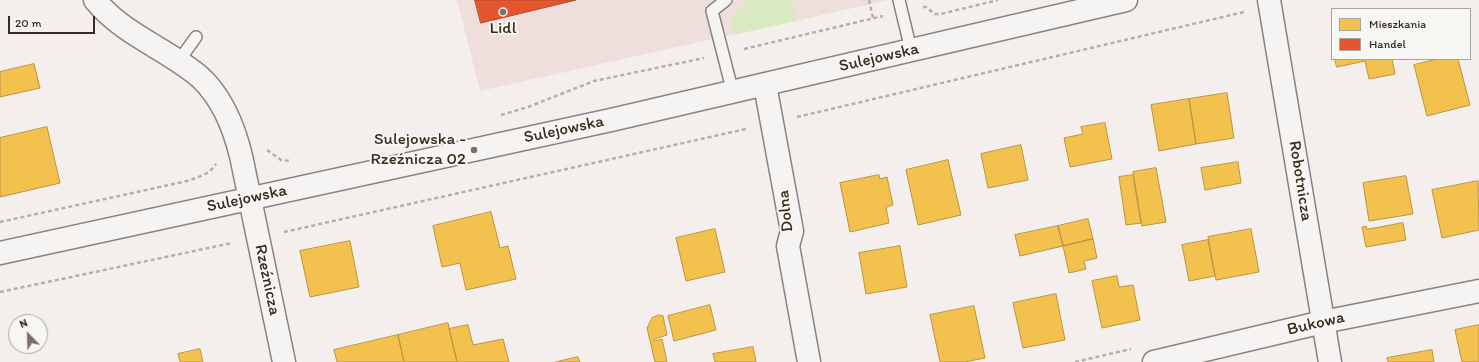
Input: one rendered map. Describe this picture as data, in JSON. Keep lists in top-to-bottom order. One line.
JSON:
{"streets":{"street":["Sulejowska","Robotnicza","Dolna","Rzeźnicza","Bukowa"]},"crossings":[["Sulejowska","Dolna"],["Sulejowska","Rzeźnicza"],["Robotnicza","Bukowa"]],"places":["Lidl","Sulejowska - Rzeźnicza 02"],"legend":["Mieszkania","Handel"],"scale_bar":"20 m","north":"top left"}
